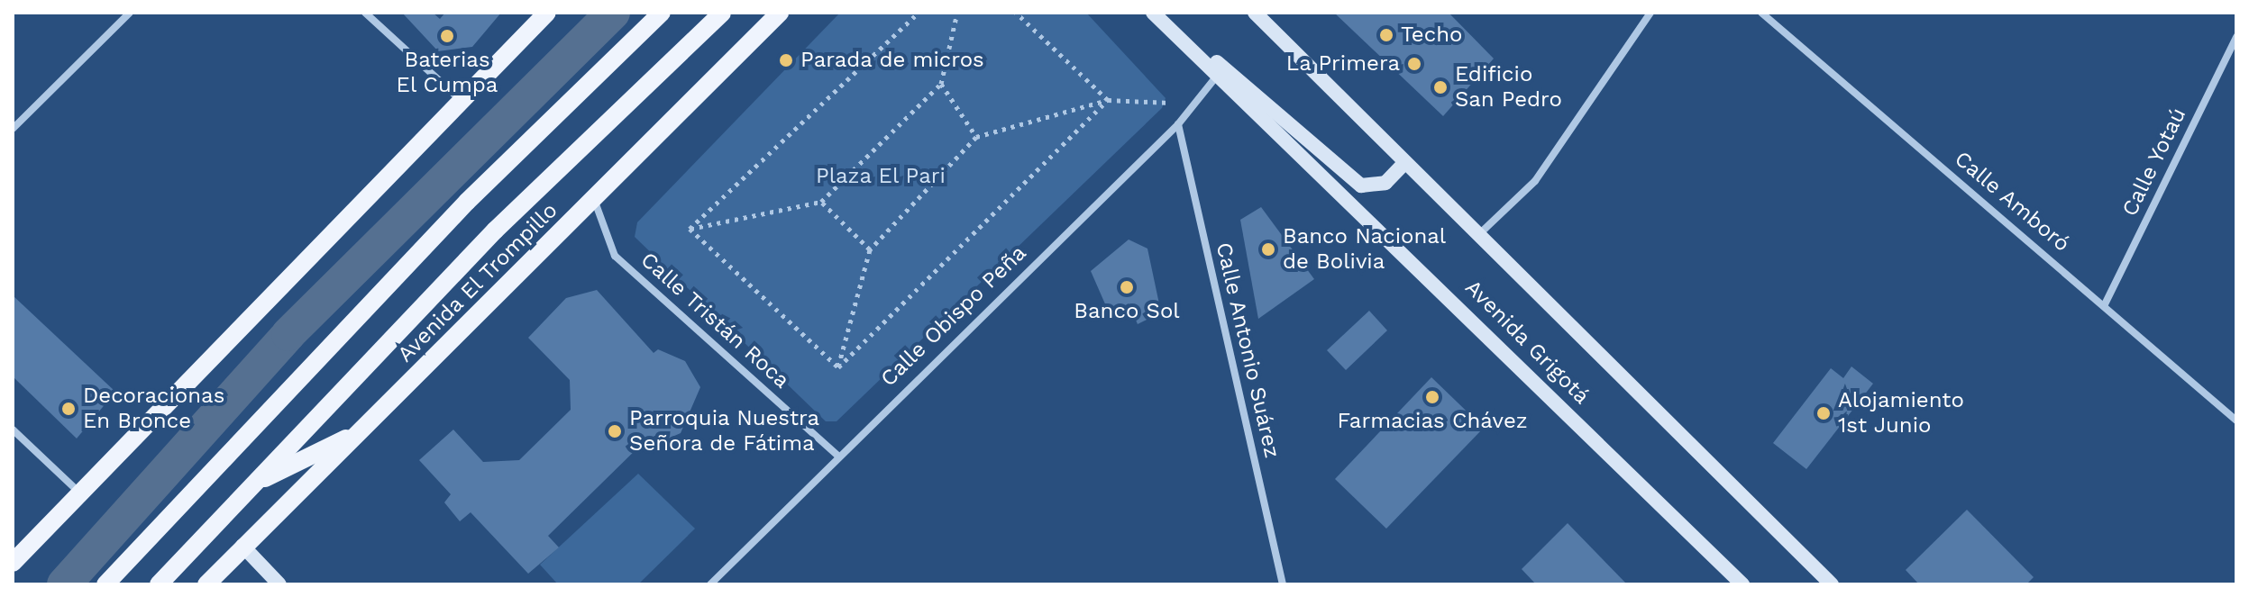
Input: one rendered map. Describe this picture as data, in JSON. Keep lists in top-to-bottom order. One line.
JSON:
{"streets":{"main road":["Avenida El Trompillo","Avenida Grigotá"],"street":["Calle Yotaú","Calle Amboró","Calle Obispo Peña","Calle Tristán Roca","Calle Antonio Suárez"]},"crossings":[["Calle Yotaú","Calle Amboró"],["Avenida El Trompillo","Calle Tristán Roca"],["Calle Obispo Peña","Calle Tristán Roca"],["Calle Obispo Peña","Avenida Grigotá"],["Calle Obispo Peña","Calle Antonio Suárez"]],"parks":["Plaza El Pari"],"places":["Techo","Baterias El Cumpa","Parada de micros","La Primera","Edificio San Pedro","Banco Nacional de Bolivia","Banco Sol","Farmacias Chávez","Decoracionas En Bronce","Alojamiento 1st Junio","Parroquia Nuestra Señora de Fátima"]}
